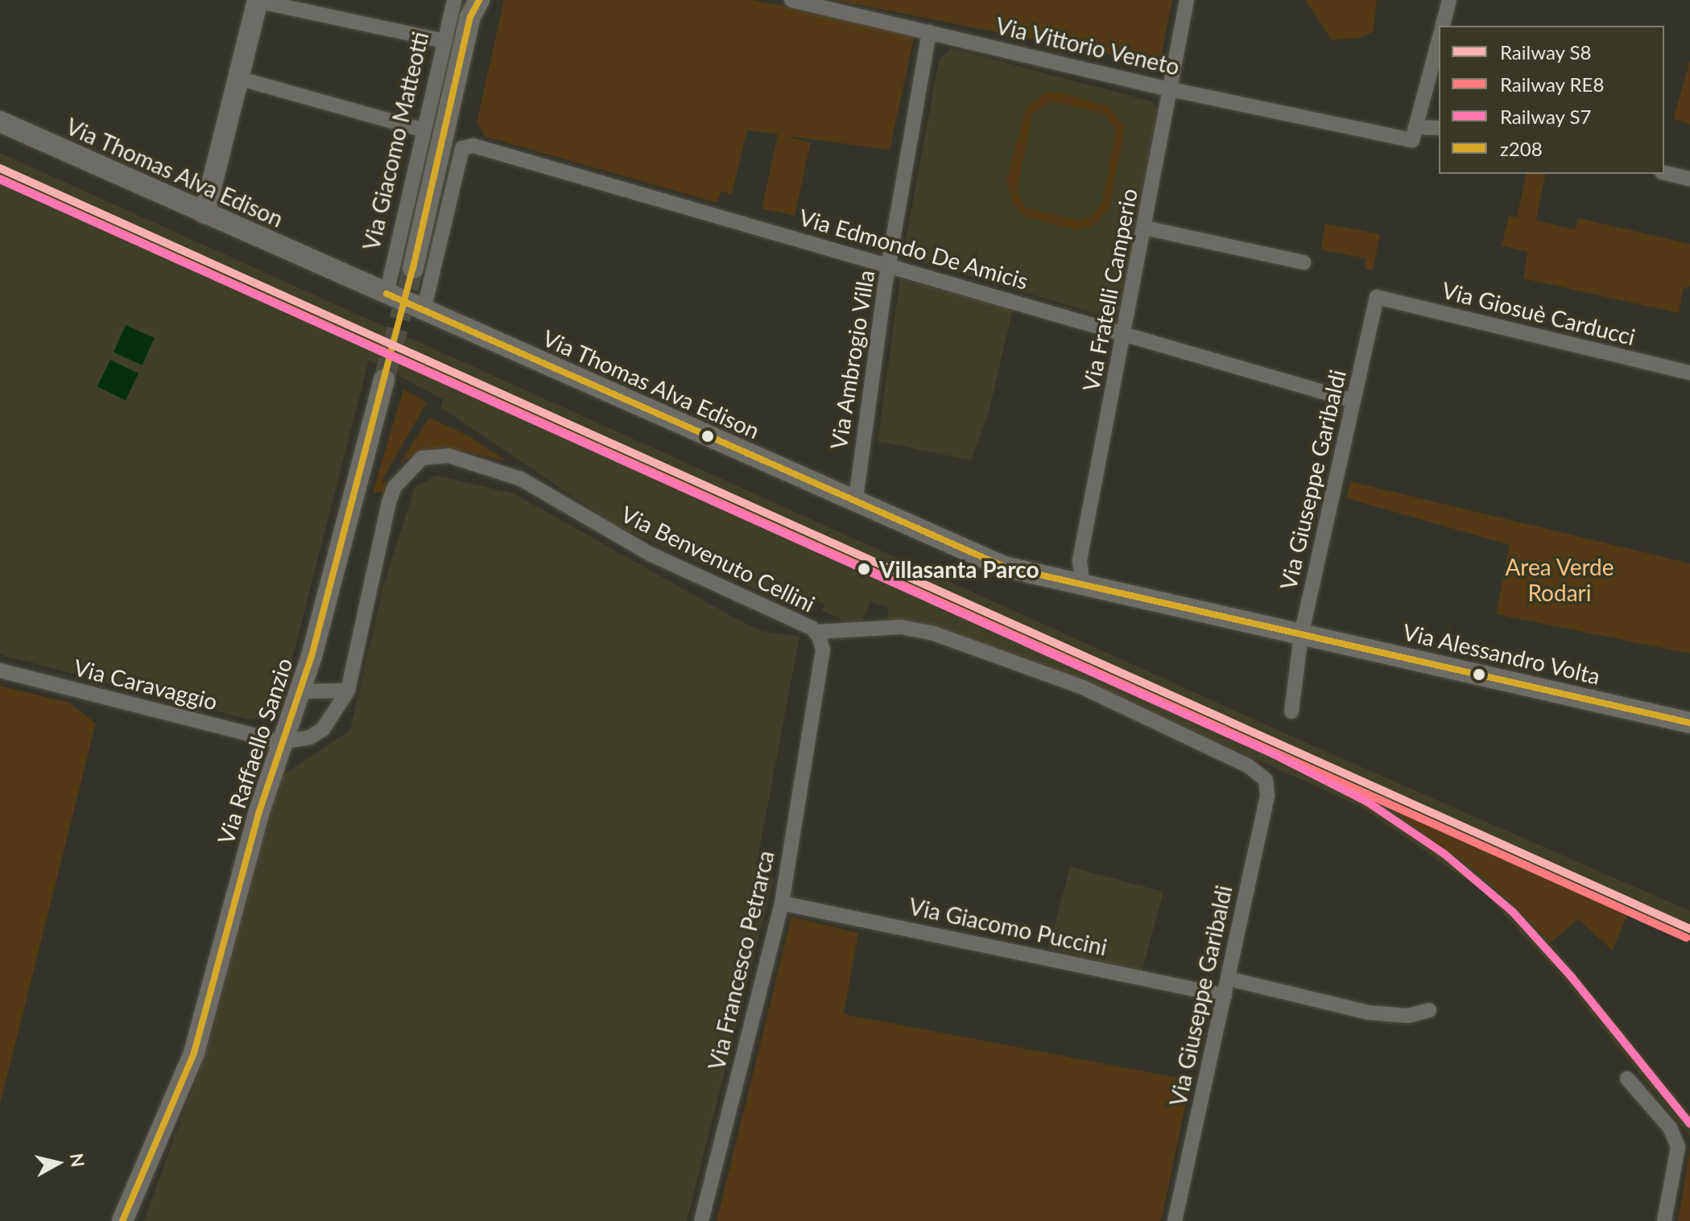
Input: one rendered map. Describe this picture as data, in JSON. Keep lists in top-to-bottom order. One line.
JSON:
{"streets":{"main road":["Via Giacomo Matteotti","Via Thomas Alva Edison","Via Alessandro Volta","Via Raffaello Sanzio"],"street":["Via Vittorio Veneto","Via Edmondo De Amicis","Via Fratelli Camperio","Via Giosuè Carducci","Via Ambrogio Villa","Via Giuseppe Garibaldi","Via Benvenuto Cellini","Via Caravaggio","Via Giacomo Puccini","Via Francesco Petrarca"]},"crossings":[["Via Vittorio Veneto","Via Fratelli Camperio"],["Via Vittorio Veneto","Via Ambrogio Villa"],["Via Giacomo Matteotti","Via Thomas Alva Edison"],["Via Thomas Alva Edison","Via Edmondo De Amicis"],["Via Thomas Alva Edison","Via Fratelli Camperio"],["Via Thomas Alva Edison","Via Ambrogio Villa"],["Via Thomas Alva Edison","Via Giuseppe Garibaldi"],["Via Thomas Alva Edison","Via Alessandro Volta"],["Via Edmondo De Amicis","Via Fratelli Camperio"],["Via Edmondo De Amicis","Via Ambrogio Villa"],["Via Edmondo De Amicis","Via Giuseppe Garibaldi"],["Via Giosuè Carducci","Via Giuseppe Garibaldi"],["Via Giuseppe Garibaldi","Via Benvenuto Cellini"],["Via Giuseppe Garibaldi","Via Alessandro Volta"],["Via Giuseppe Garibaldi","Via Giacomo Puccini"],["Via Benvenuto Cellini","Via Caravaggio"],["Via Benvenuto Cellini","Via Raffaello Sanzio"],["Via Benvenuto Cellini","Via Francesco Petrarca"],["Via Caravaggio","Via Raffaello Sanzio"],["Via Giacomo Puccini","Via Francesco Petrarca"]],"parks":["Area Verde Rodari"],"places":["Villasanta Parco"],"lines":["transit line z208","rail line S8","rail line RE8","rail line S7"],"legend":["Railway S8","Railway RE8","Railway S7","z208"],"north":"right"}
